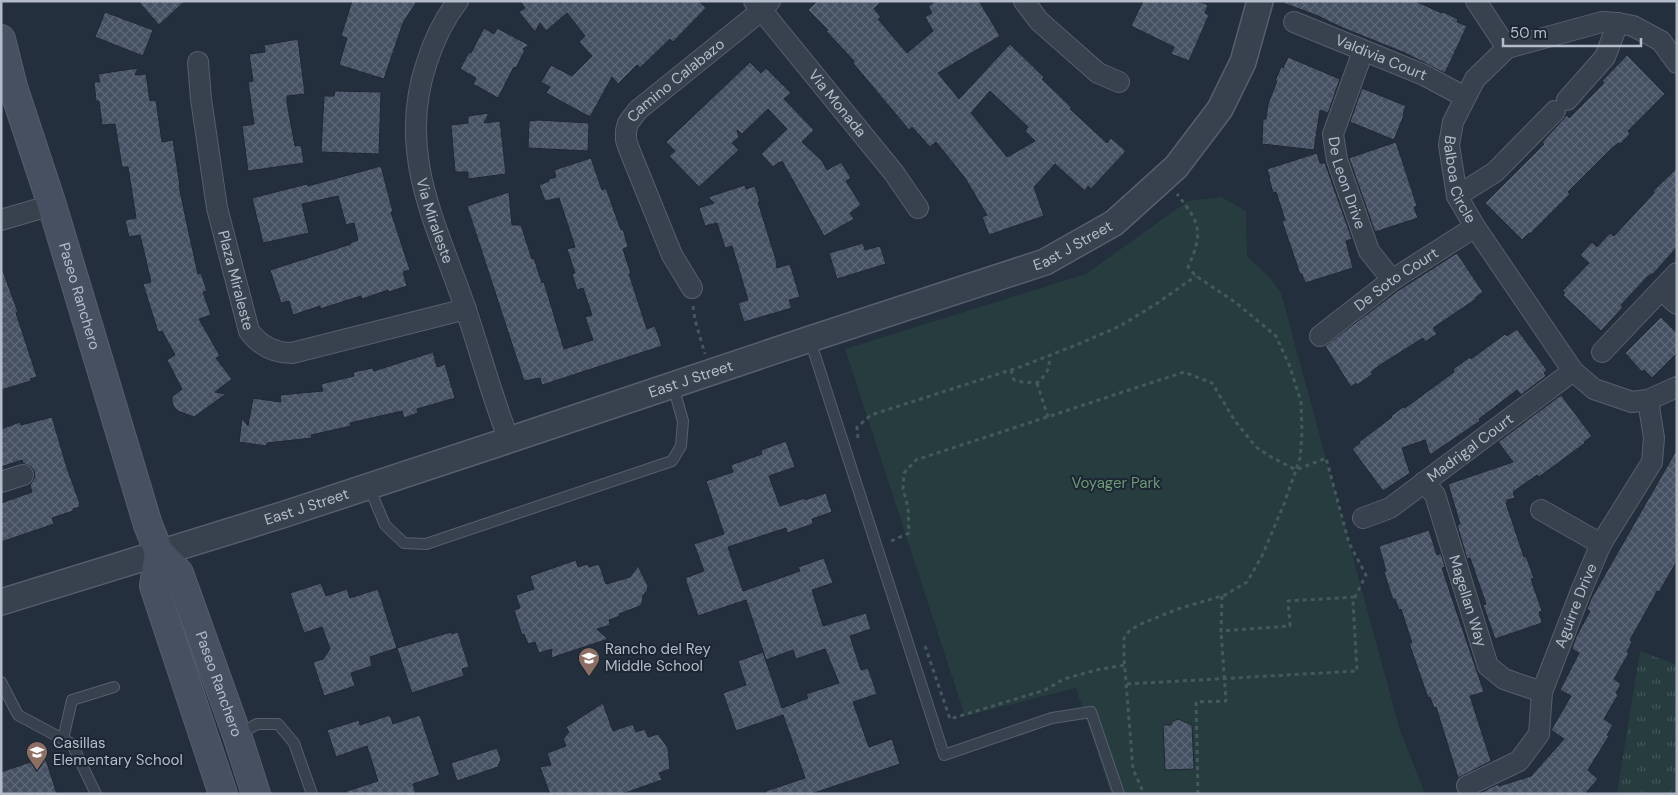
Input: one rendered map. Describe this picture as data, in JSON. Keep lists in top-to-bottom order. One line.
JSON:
{"streets":{"main road":["Paseo Ranchero"],"street":["Valdivia Court","Camino Calabazo","Via Monada","Balboa Circle","De Leon Drive","Via Miraleste","East J Street","Plaza Miraleste","De Soto Court","Madrigal Court","Magellan Way","Aguirre Drive"]},"crossings":[["Valdivia Court","Balboa Circle"],["Valdivia Court","De Leon Drive"],["Camino Calabazo","Via Monada"],["Balboa Circle","De Soto Court"],["Balboa Circle","Madrigal Court"],["Balboa Circle","Aguirre Drive"],["De Leon Drive","De Soto Court"],["Via Miraleste","East J Street"],["Via Miraleste","Plaza Miraleste"],["East J Street","Paseo Ranchero"],["Madrigal Court","Magellan Way"],["Magellan Way","Aguirre Drive"]],"parks":["Voyager Park"],"places":{"school or university":["Rancho del Rey Middle School","Casillas Elementary School"]},"scale_bar":"50 m"}
